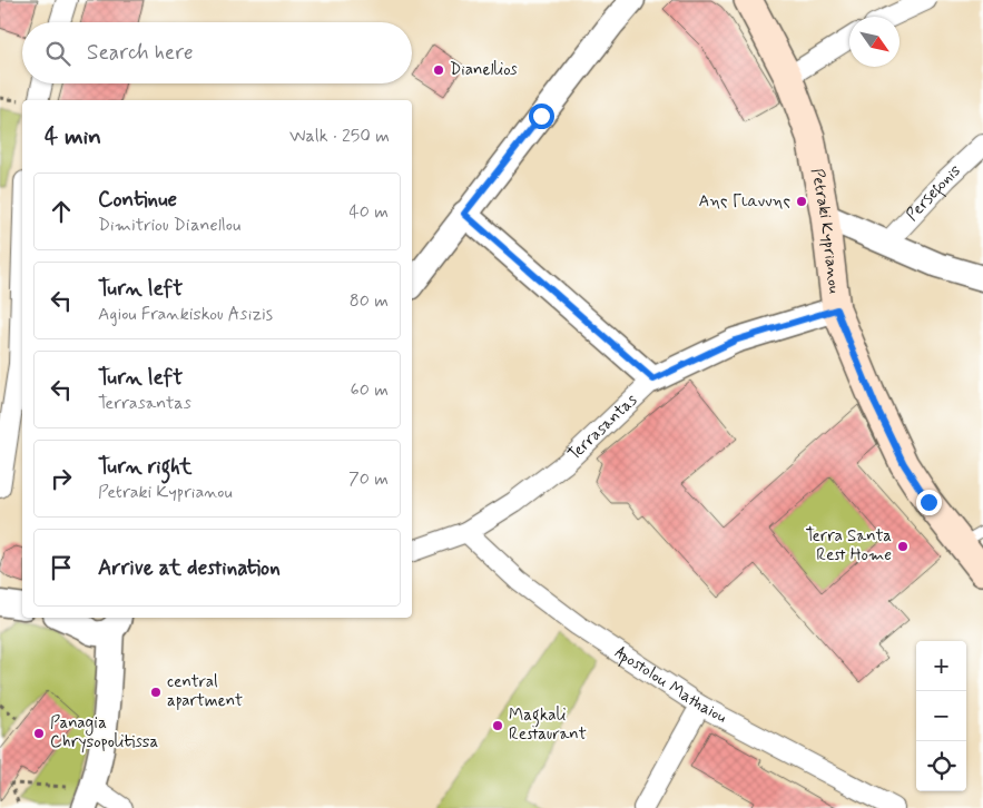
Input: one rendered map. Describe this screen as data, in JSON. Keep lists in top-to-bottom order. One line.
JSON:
{"streets":{"main road":["Petraki Kyprianou"],"street":["Persefonis","Terrasantas","Apostolou Mathaiou"]},"crossings":[["Petraki Kyprianou","Terrasantas"],["Terrasantas","Apostolou Mathaiou"]],"places":["Dianellios","Αης Γιαννης","Terra Santa Rest Home","central apartment","Magkali Restaurant","Panagia Chrysopolitissa"],"north":"bottom right","page":{"search":"Search here","heading":["4 min","Walk · 250 m"],"list":[["Continue","Dimitriou Dianellou","40 m"],["Turn left","Agiou Frankiskou Asizis","80 m"],["Turn left","Terrasantas","60 m"],["Turn right","Petraki Kyprianou","70 m"],"Arrive at destination"],"map_buttons":["+","−"]}}
